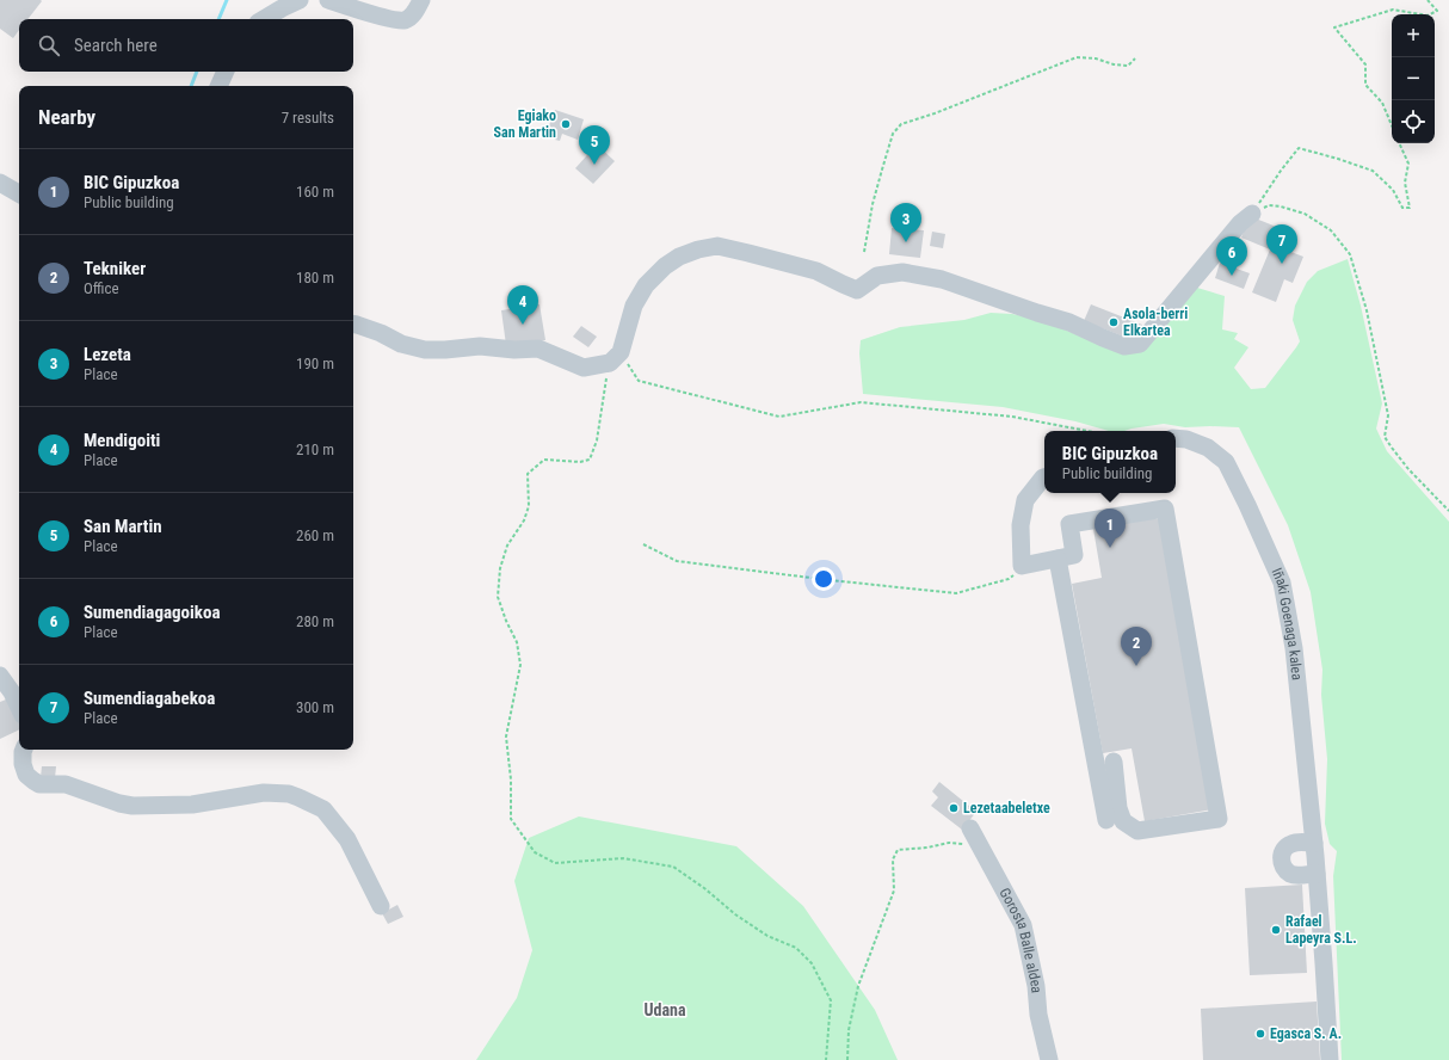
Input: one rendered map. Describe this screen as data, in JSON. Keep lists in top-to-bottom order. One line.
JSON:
{"streets":{"street":["Iñaki Goenaga kalea","Gorosta Balle aldea"]},"districts":["Udana"],"places":["Egiako San Martin","Asola-berri Elkartea","Lezetaabeletxe","Rafael Lapeyra S.L.","Egasca S. A."],"page":{"map_buttons":["+","−"],"search":"Search here","heading":["Nearby","7 results"],"pins":["5","3","7","6","4","1","2"],"list":[{"mark":"1","name":"BIC Gipuzkoa","note":"Public building","value":"160 m"},{"mark":"2","name":"Tekniker","note":"Office","value":"180 m"},{"mark":"3","name":"Lezeta","note":"Place","value":"190 m"},{"mark":"4","name":"Mendigoiti","note":"Place","value":"210 m"},{"mark":"5","name":"San Martin","note":"Place","value":"260 m"},{"mark":"6","name":"Sumendiagagoikoa","note":"Place","value":"280 m"},{"mark":"7","name":"Sumendiagabekoa","note":"Place","value":"300 m"}],"popup":["BIC Gipuzkoa","Public building"]}}
